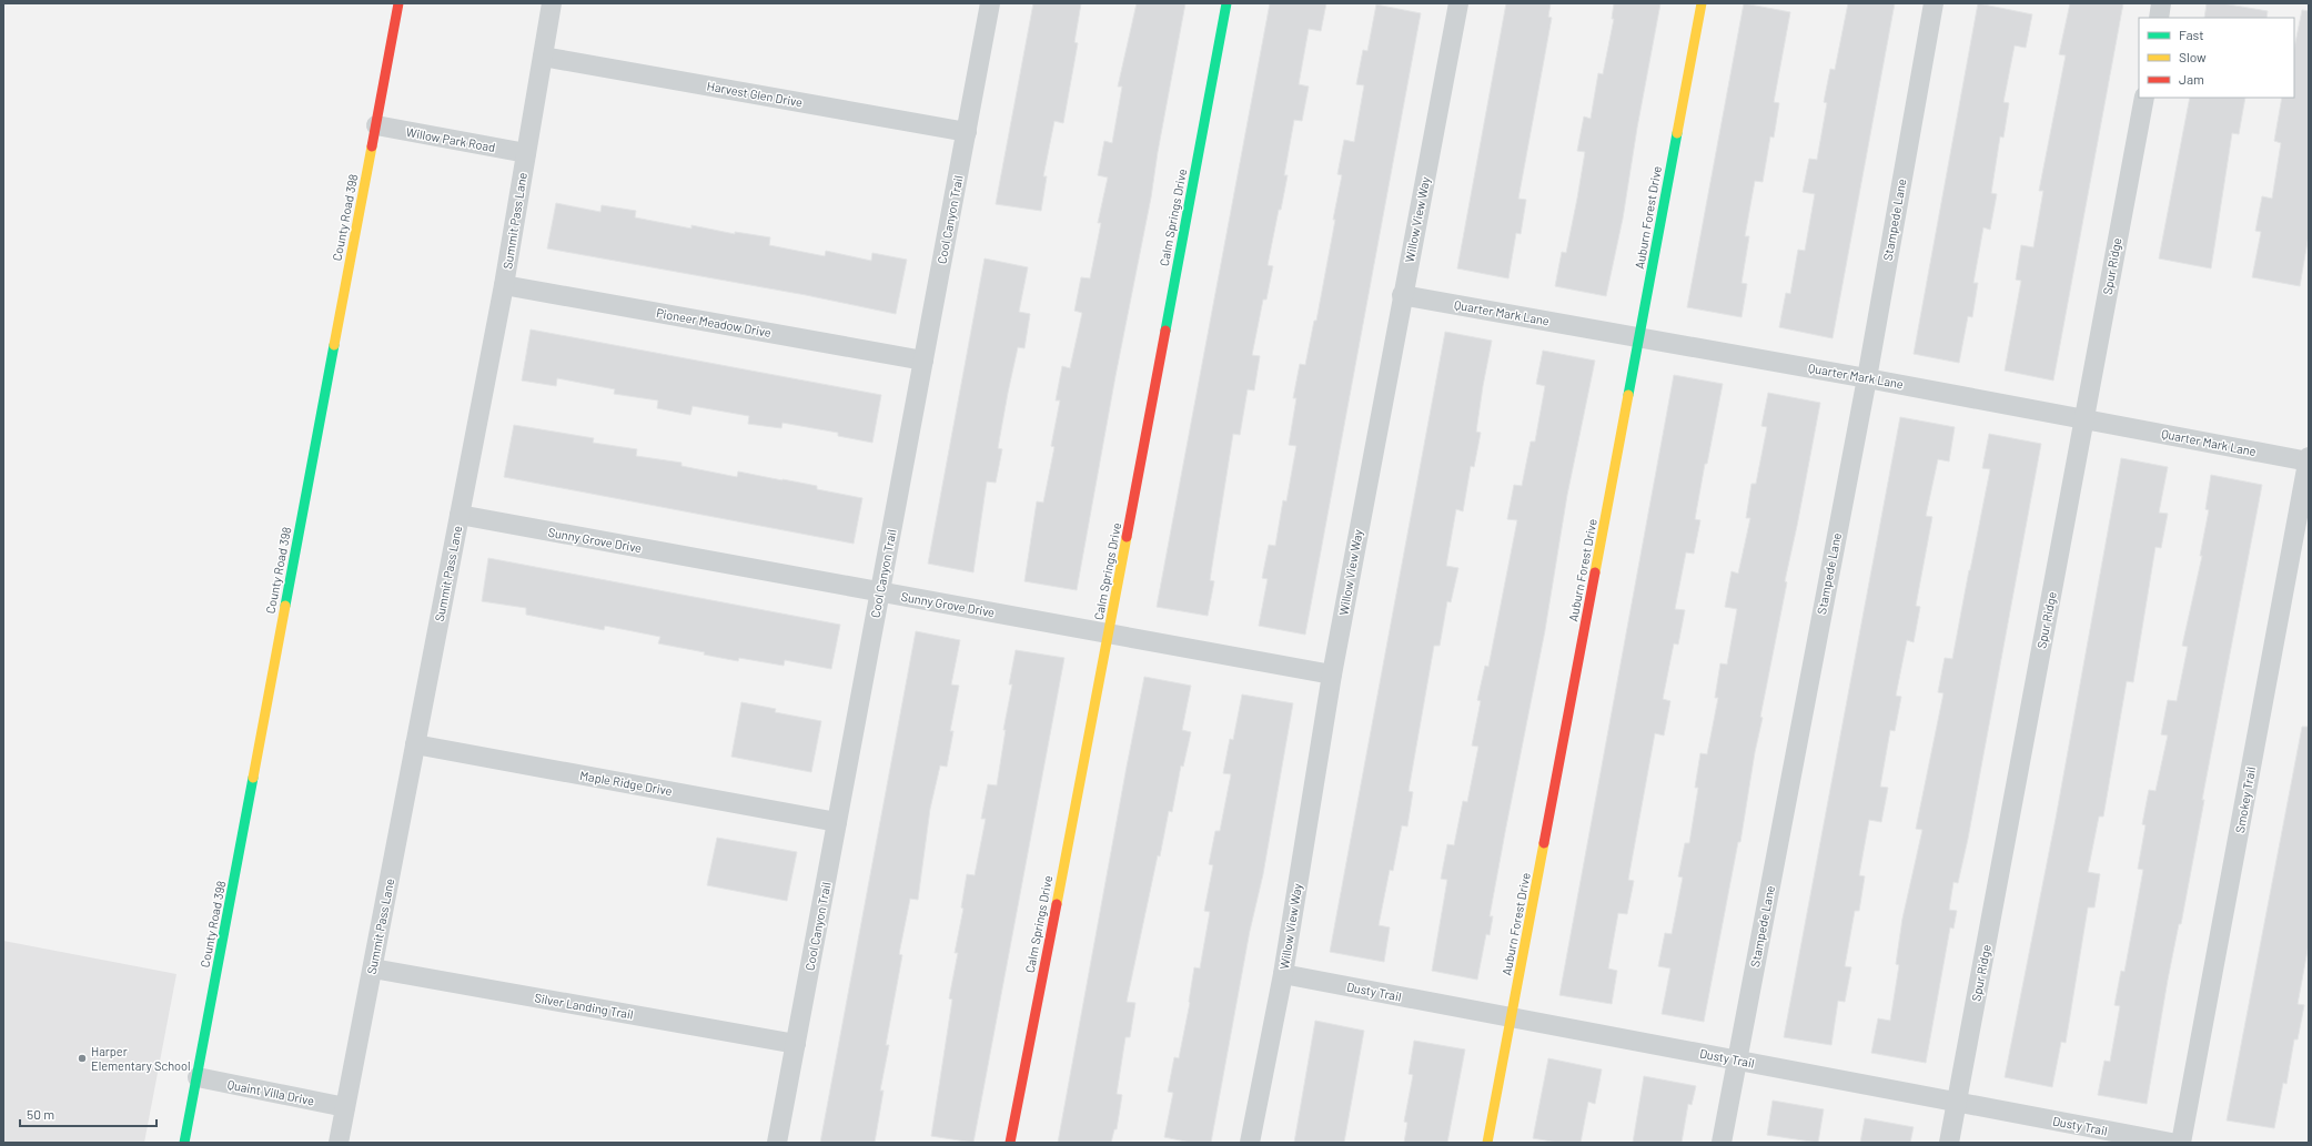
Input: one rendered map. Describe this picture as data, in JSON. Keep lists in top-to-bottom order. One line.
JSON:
{"streets":{"street":["Harvest Glen Drive","Willow Park Road","County Road 398","Calm Springs Drive","Auburn Forest Drive","Cool Canyon Trail","Willow View Way","Stampede Lane","Summit Pass Lane","Spur Ridge","Quarter Mark Lane","Pioneer Meadow Drive","Sunny Grove Drive","Maple Ridge Drive","Smokey Trail","Dusty Trail","Silver Landing Trail","Quaint Villa Drive"]},"crossings":[["Harvest Glen Drive","Cool Canyon Trail"],["Harvest Glen Drive","Summit Pass Lane"],["Willow Park Road","County Road 398"],["Willow Park Road","Summit Pass Lane"],["County Road 398","Quaint Villa Drive"],["Calm Springs Drive","Sunny Grove Drive"],["Auburn Forest Drive","Quarter Mark Lane"],["Auburn Forest Drive","Dusty Trail"],["Cool Canyon Trail","Pioneer Meadow Drive"],["Cool Canyon Trail","Sunny Grove Drive"],["Cool Canyon Trail","Maple Ridge Drive"],["Cool Canyon Trail","Silver Landing Trail"],["Willow View Way","Quarter Mark Lane"],["Willow View Way","Sunny Grove Drive"],["Willow View Way","Dusty Trail"],["Stampede Lane","Quarter Mark Lane"],["Stampede Lane","Dusty Trail"],["Summit Pass Lane","Pioneer Meadow Drive"],["Summit Pass Lane","Sunny Grove Drive"],["Summit Pass Lane","Maple Ridge Drive"],["Summit Pass Lane","Silver Landing Trail"],["Summit Pass Lane","Quaint Villa Drive"],["Spur Ridge","Quarter Mark Lane"],["Spur Ridge","Dusty Trail"],["Quarter Mark Lane","Smokey Trail"]],"places":["Harper Elementary School"],"legend":["Fast","Slow","Jam"],"scale_bar":"50 m"}
